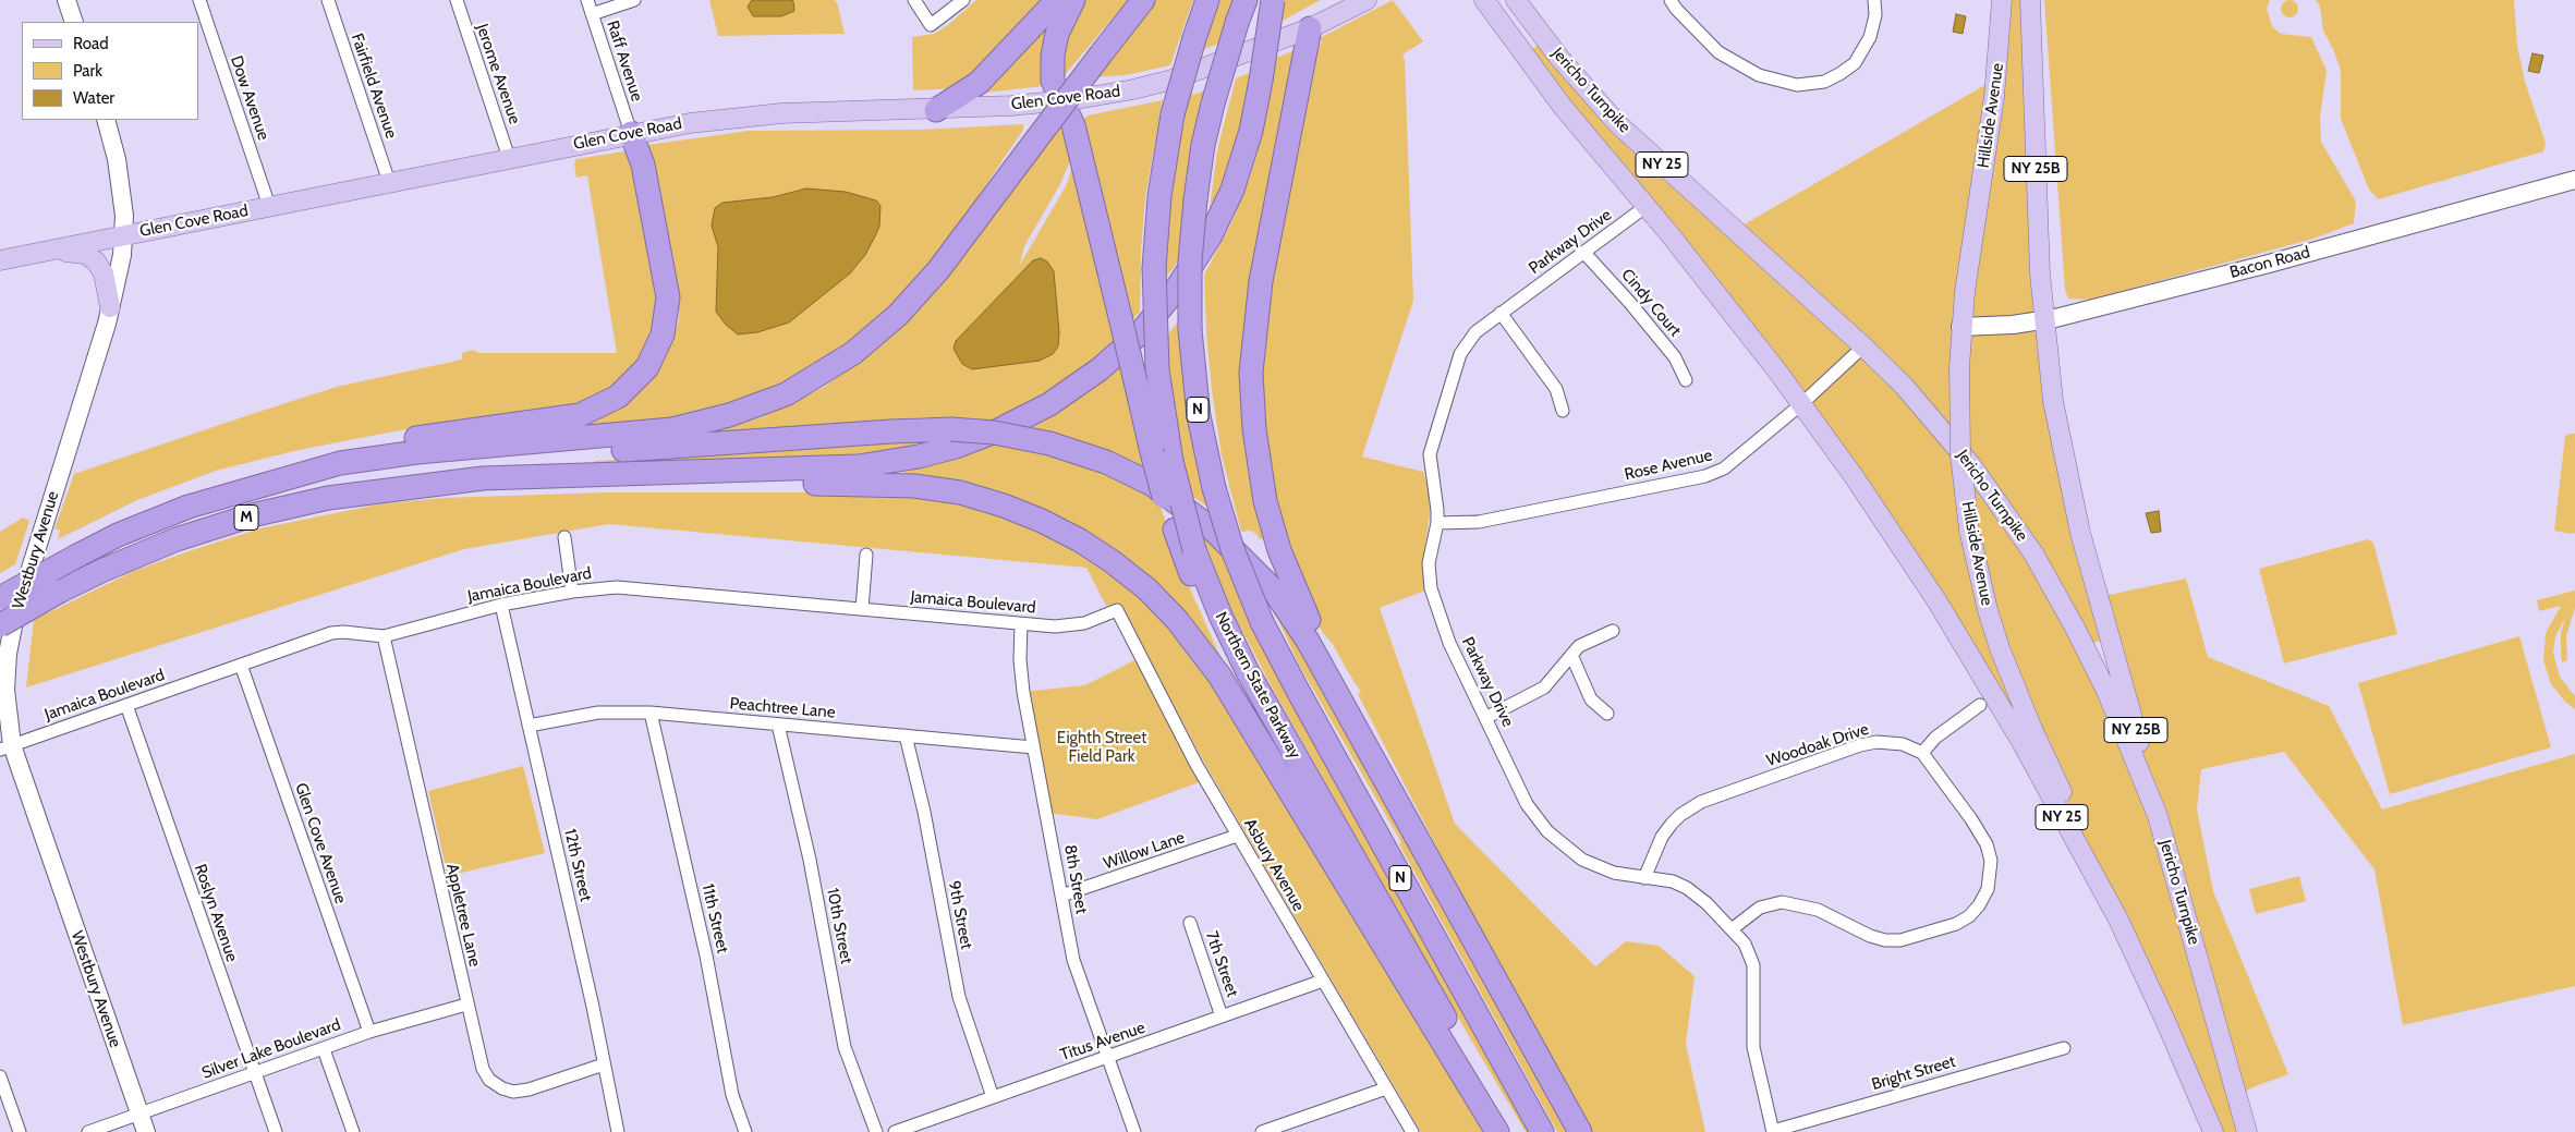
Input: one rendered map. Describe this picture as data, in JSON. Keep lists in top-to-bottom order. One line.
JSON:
{"streets":{"highway":["N","M","Northern State Parkway"],"main road":["Jericho Turnpike","Glen Cove Road","Hillside Avenue","NY 25","NY 25B","Bacon Road","Westbury Avenue"],"street":["Raff Avenue","Jerome Avenue","Fairfield Avenue","Dow Avenue","Parkway Drive","Cindy Court","Rose Avenue","Jamaica Boulevard","Peachtree Lane","Woodoak Drive","Glen Cove Avenue","Willow Lane","12th Street","Asbury Avenue","8th Street","Roslyn Avenue","Appletree Lane","9th Street","11th Street","10th Street","7th Street","Titus Avenue","Silver Lake Boulevard","Bright Street"]},"crossings":[["Raff Avenue","Glen Cove Road"],["Jerome Avenue","Glen Cove Road"],["Fairfield Avenue","Glen Cove Road"],["Jericho Turnpike","Hillside Avenue"],["Jericho Turnpike","Parkway Drive"],["Jericho Turnpike","Rose Avenue"],["Dow Avenue","Glen Cove Road"],["Glen Cove Road","Westbury Avenue"],["Hillside Avenue","Bacon Road"],["Parkway Drive","Cindy Court"],["Parkway Drive","Rose Avenue"],["Parkway Drive","Woodoak Drive"],["Parkway Drive","Bright Street"],["Westbury Avenue","Jamaica Boulevard"],["Westbury Avenue","Silver Lake Boulevard"],["Jamaica Boulevard","Glen Cove Avenue"],["Jamaica Boulevard","12th Street"],["Jamaica Boulevard","Asbury Avenue"],["Jamaica Boulevard","8th Street"],["Jamaica Boulevard","Roslyn Avenue"],["Jamaica Boulevard","Appletree Lane"],["Peachtree Lane","12th Street"],["Peachtree Lane","8th Street"],["Peachtree Lane","9th Street"],["Peachtree Lane","11th Street"],["Peachtree Lane","10th Street"],["Glen Cove Avenue","Silver Lake Boulevard"],["Willow Lane","Asbury Avenue"],["Willow Lane","8th Street"],["12th Street","Appletree Lane"],["Asbury Avenue","Titus Avenue"],["8th Street","Titus Avenue"],["Roslyn Avenue","Silver Lake Boulevard"],["Appletree Lane","Silver Lake Boulevard"],["9th Street","Titus Avenue"],["7th Street","Titus Avenue"]],"parks":["Eighth Street Field Park"],"legend":["Road","Park","Water"]}
